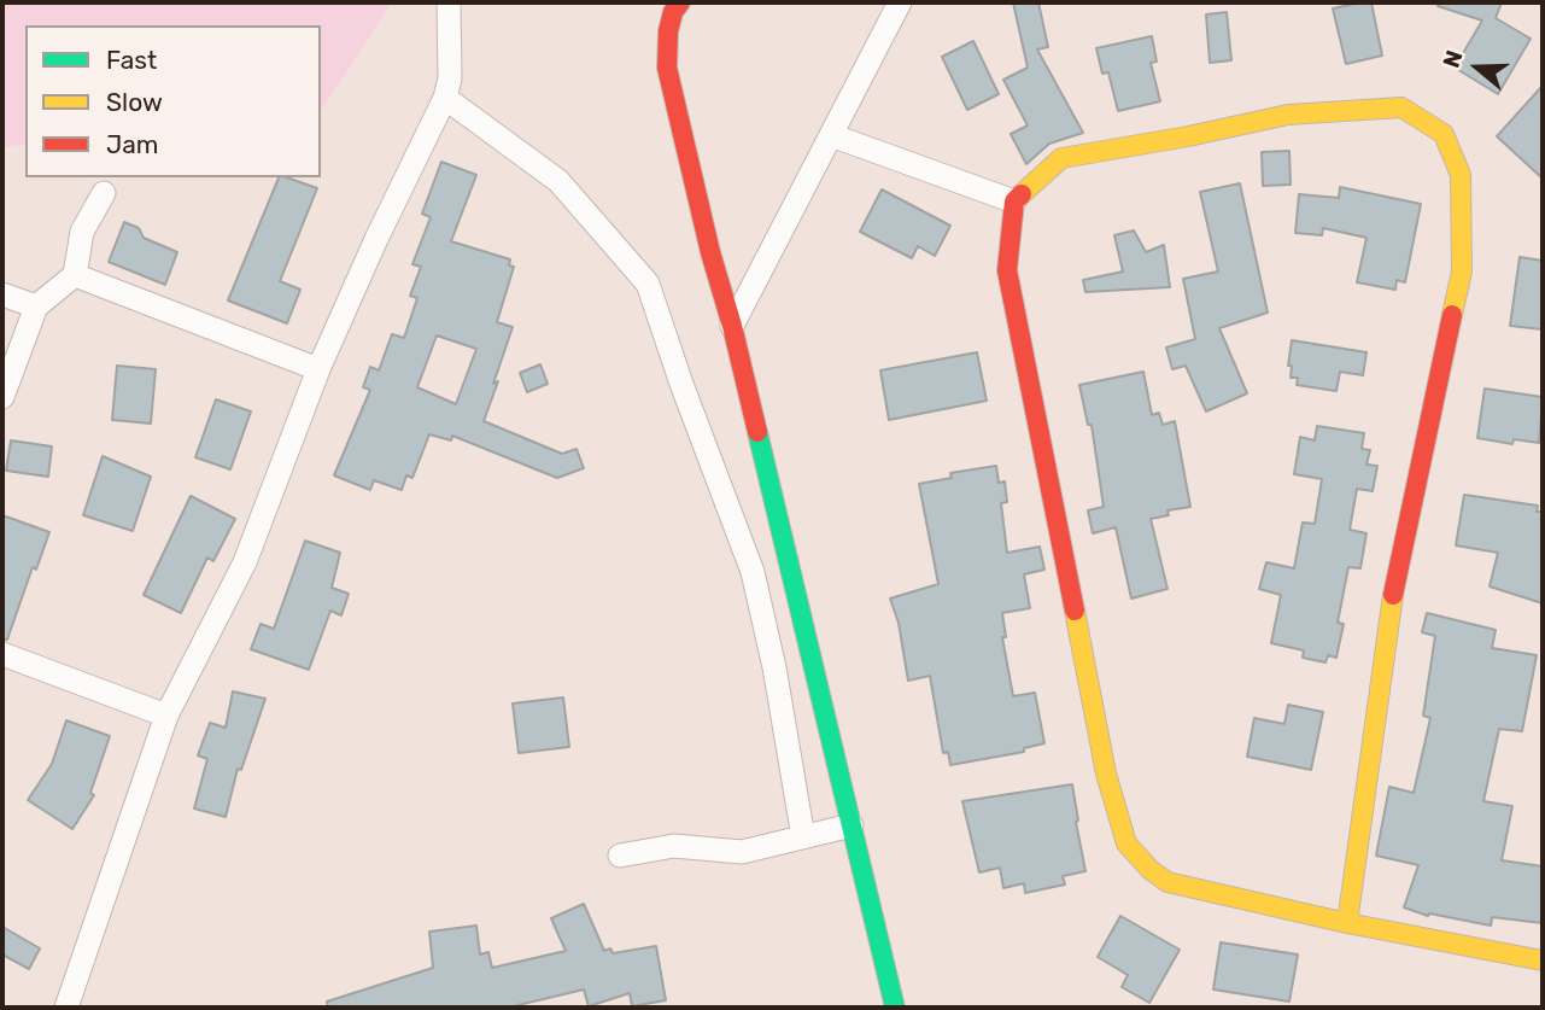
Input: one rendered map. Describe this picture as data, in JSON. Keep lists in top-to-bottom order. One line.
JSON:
{"legend":["Fast","Slow","Jam"],"north":"left"}
